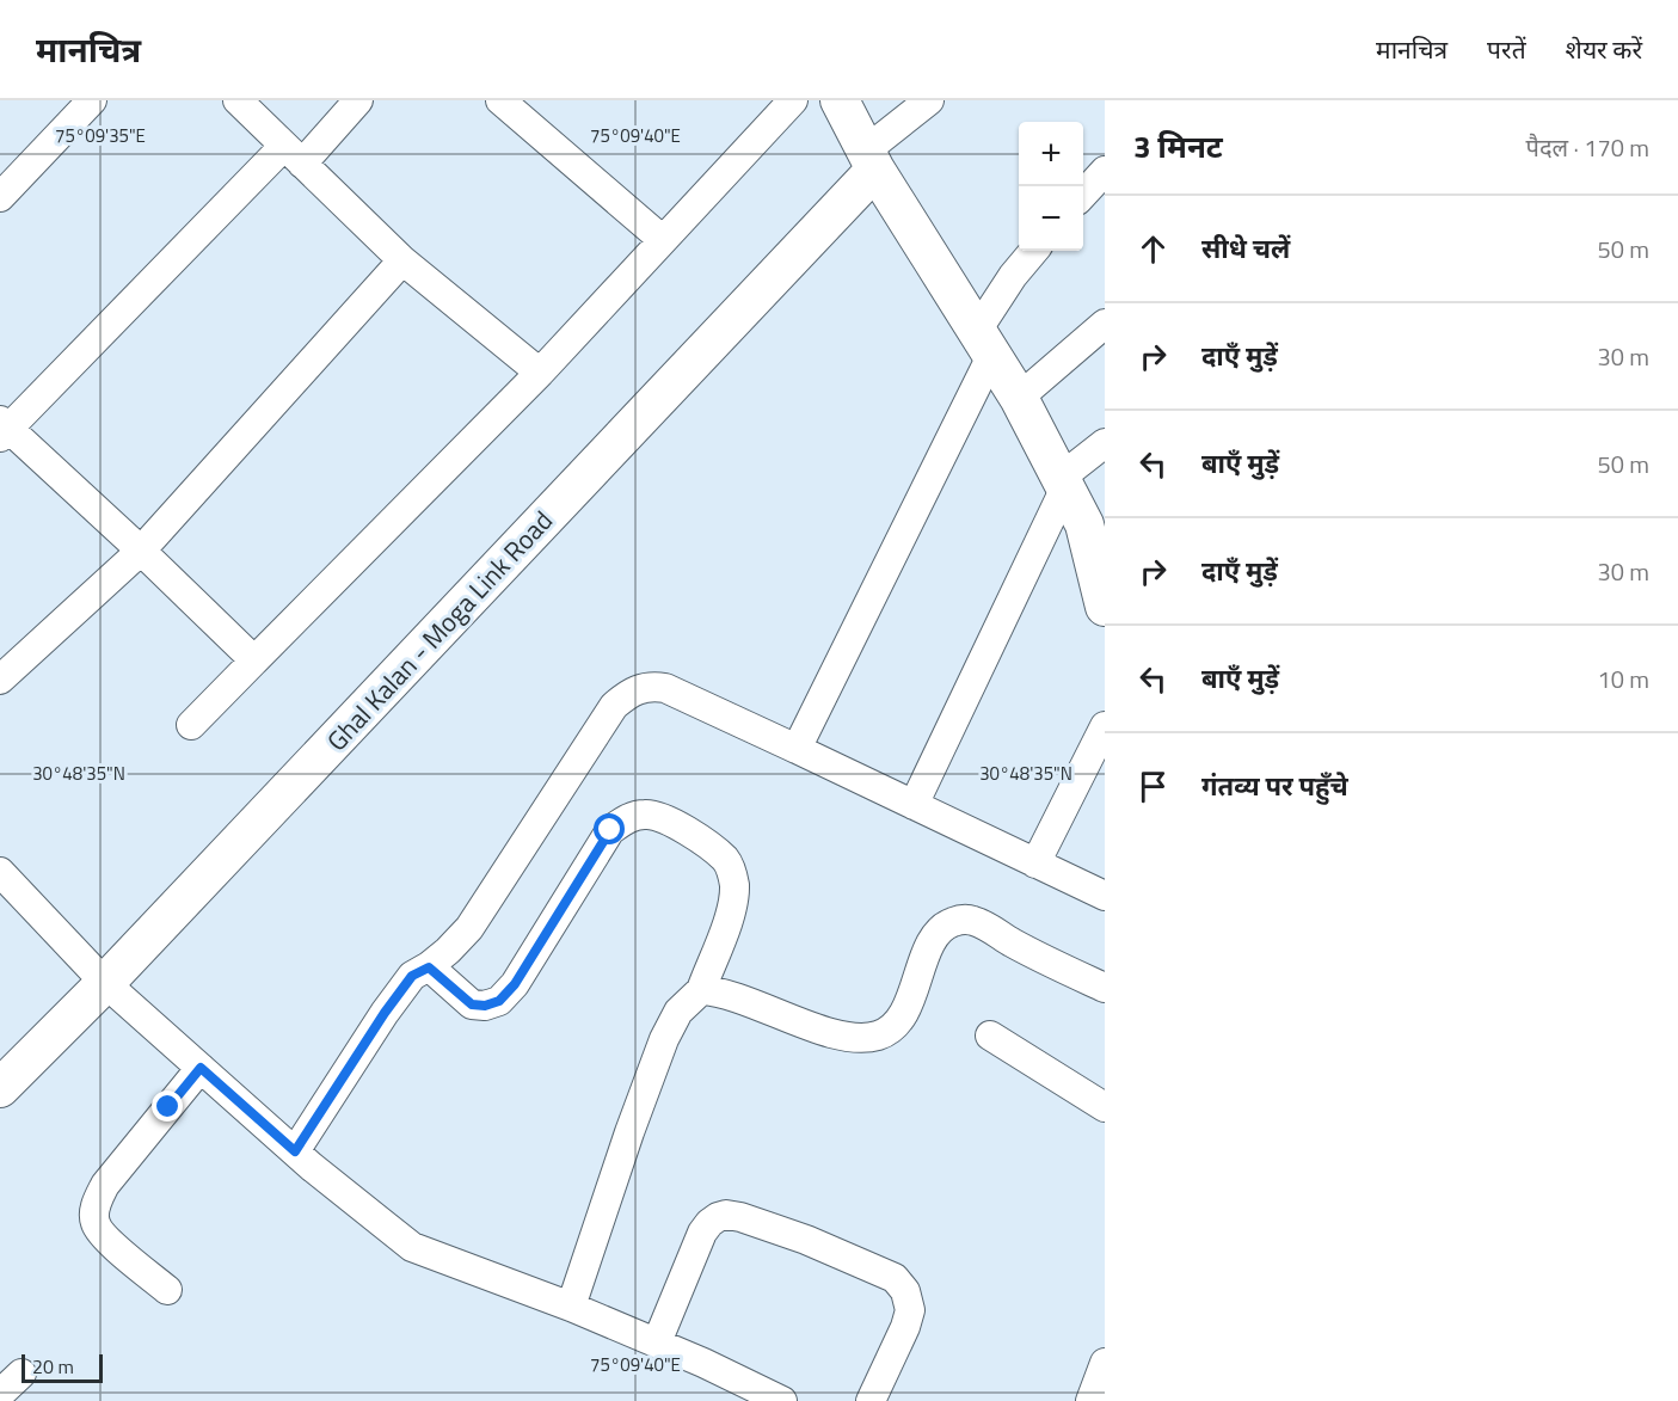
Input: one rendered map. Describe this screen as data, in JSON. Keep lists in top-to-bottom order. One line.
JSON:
{"streets":{"street":["Ghal Kalan - Moga Link Road"]},"scale_bar":"20 m","page":{"header":"मानचित्र","nav":["मानचित्र","परतें","शेयर करें"],"heading":["3 मिनट","पैदल · 170 m"],"map_buttons":["+","−"],"list":[["सीधे चलें","50 m"],["दाएँ मुड़ें","30 m"],["बाएँ मुड़ें","50 m"],["दाएँ मुड़ें","30 m"],["बाएँ मुड़ें","10 m"],"गंतव्य पर पहुँचे"],"scale":"20 m"},"coordinates":["75°09'35\"E","75°09'40\"E","30°48'35\"N"]}
